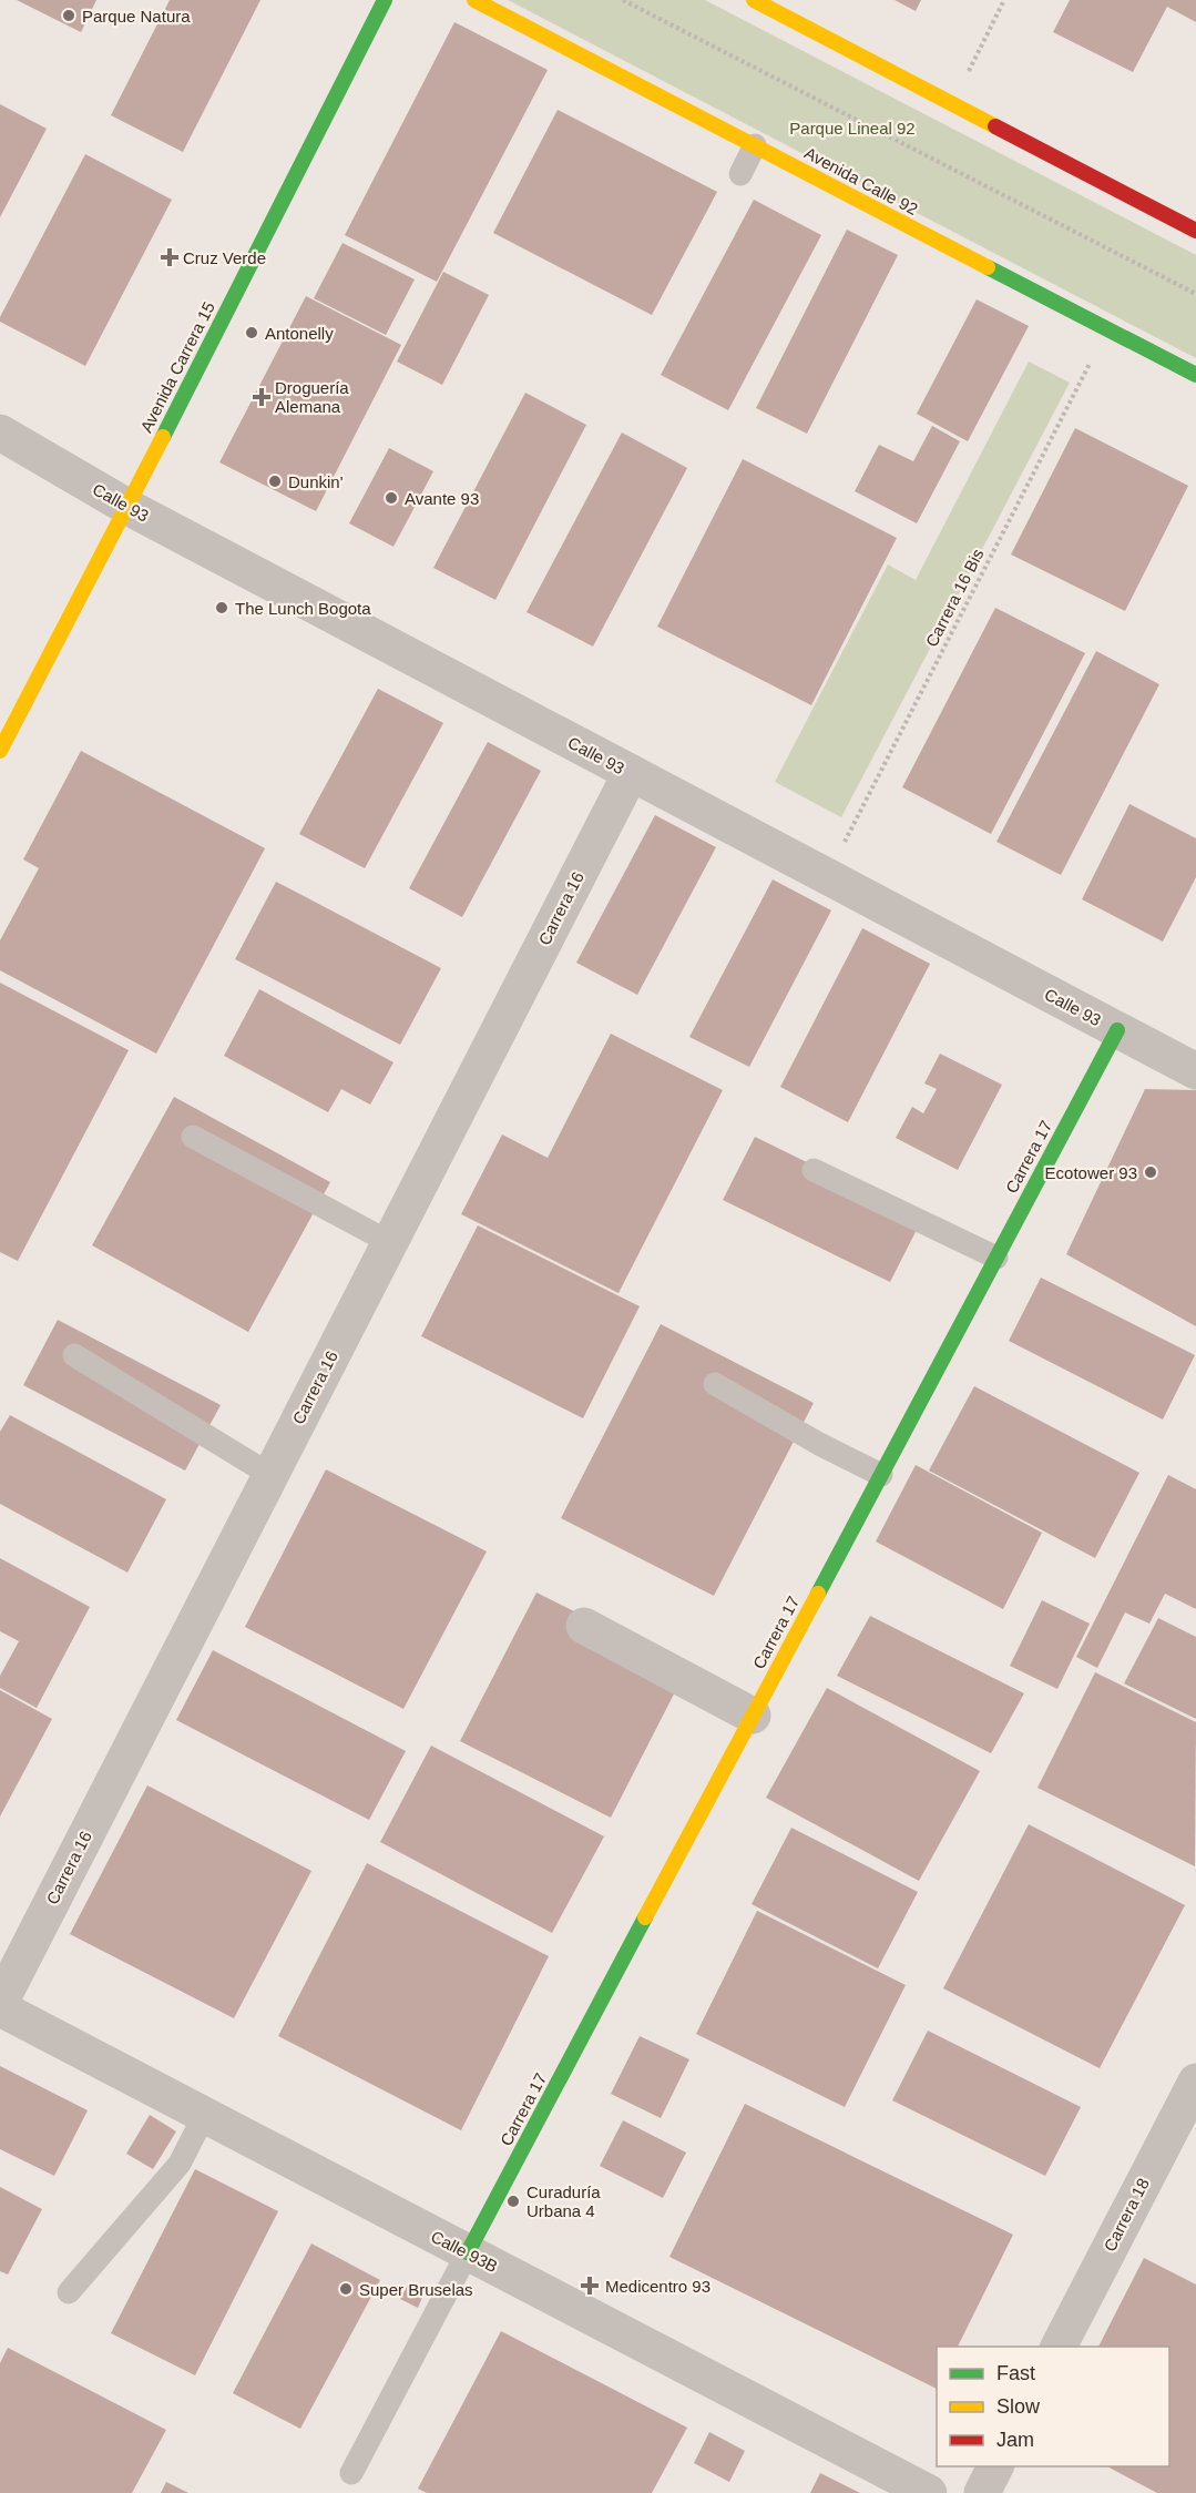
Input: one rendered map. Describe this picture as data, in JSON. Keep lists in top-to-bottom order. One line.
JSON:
{"streets":{"main road":["Avenida Calle 92","Avenida Carrera 15","Carrera 17"],"street":["Calle 93","Carrera 16","Carrera 18","Calle 93B"],"path":["Carrera 16 Bis"]},"crossings":[["Avenida Calle 92","Carrera 16 Bis"],["Avenida Carrera 15","Calle 93"],["Calle 93","Carrera 16 Bis"],["Calle 93","Carrera 16"],["Calle 93","Carrera 17"],["Carrera 17","Calle 93B"]],"parks":["Parque Lineal 92"],"places":{"other":["Parque Natura","Antonelly","Dunkin'","Avante 93","The Lunch Bogota","Ecotower 93","Curaduría Urbana 4","Super Bruselas"],"health":["Cruz Verde","Droguería Alemana","Medicentro 93"]},"legend":["Fast","Slow","Jam"]}
